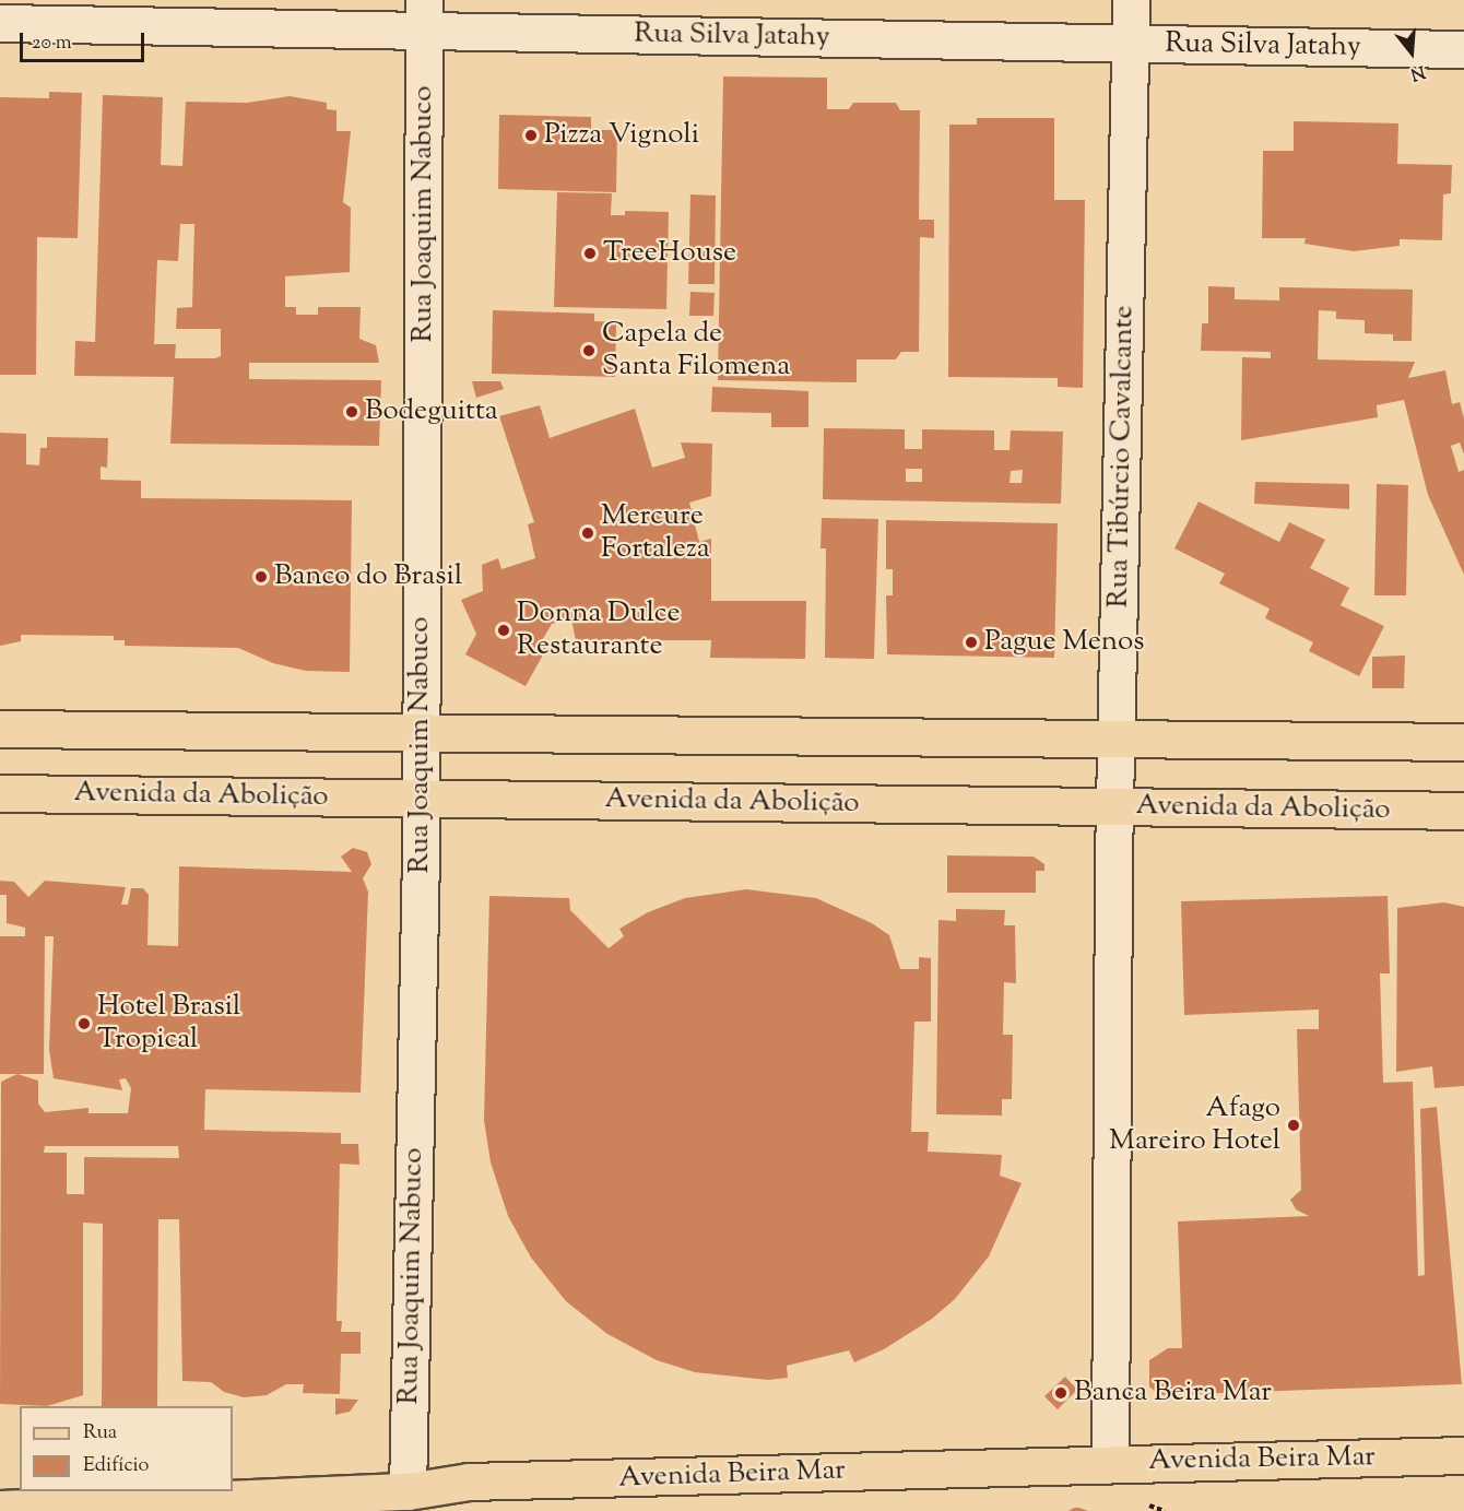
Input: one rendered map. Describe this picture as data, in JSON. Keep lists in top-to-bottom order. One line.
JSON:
{"streets":{"main road":["Avenida da Abolição","Avenida Beira Mar"],"street":["Rua Silva Jatahy","Rua Joaquim Nabuco","Rua Tibúrcio Cavalcante"]},"crossings":[["Rua Silva Jatahy","Rua Joaquim Nabuco"],["Rua Silva Jatahy","Rua Tibúrcio Cavalcante"],["Rua Joaquim Nabuco","Avenida da Abolição"],["Rua Joaquim Nabuco","Avenida Beira Mar"],["Rua Tibúrcio Cavalcante","Avenida da Abolição"],["Rua Tibúrcio Cavalcante","Avenida Beira Mar"]],"places":["Pizza Vignoli","TreeHouse","Capela de Santa Filomena","Bodeguitta","Mercure Fortaleza","Banco do Brasil","Donna Dulce Restaurante","Pague Menos","Hotel Brasil Tropical","Afago Mareiro Hotel","Banca Beira Mar"],"legend":["Rua","Edifício"],"scale_bar":"20 m","north":"bottom"}
